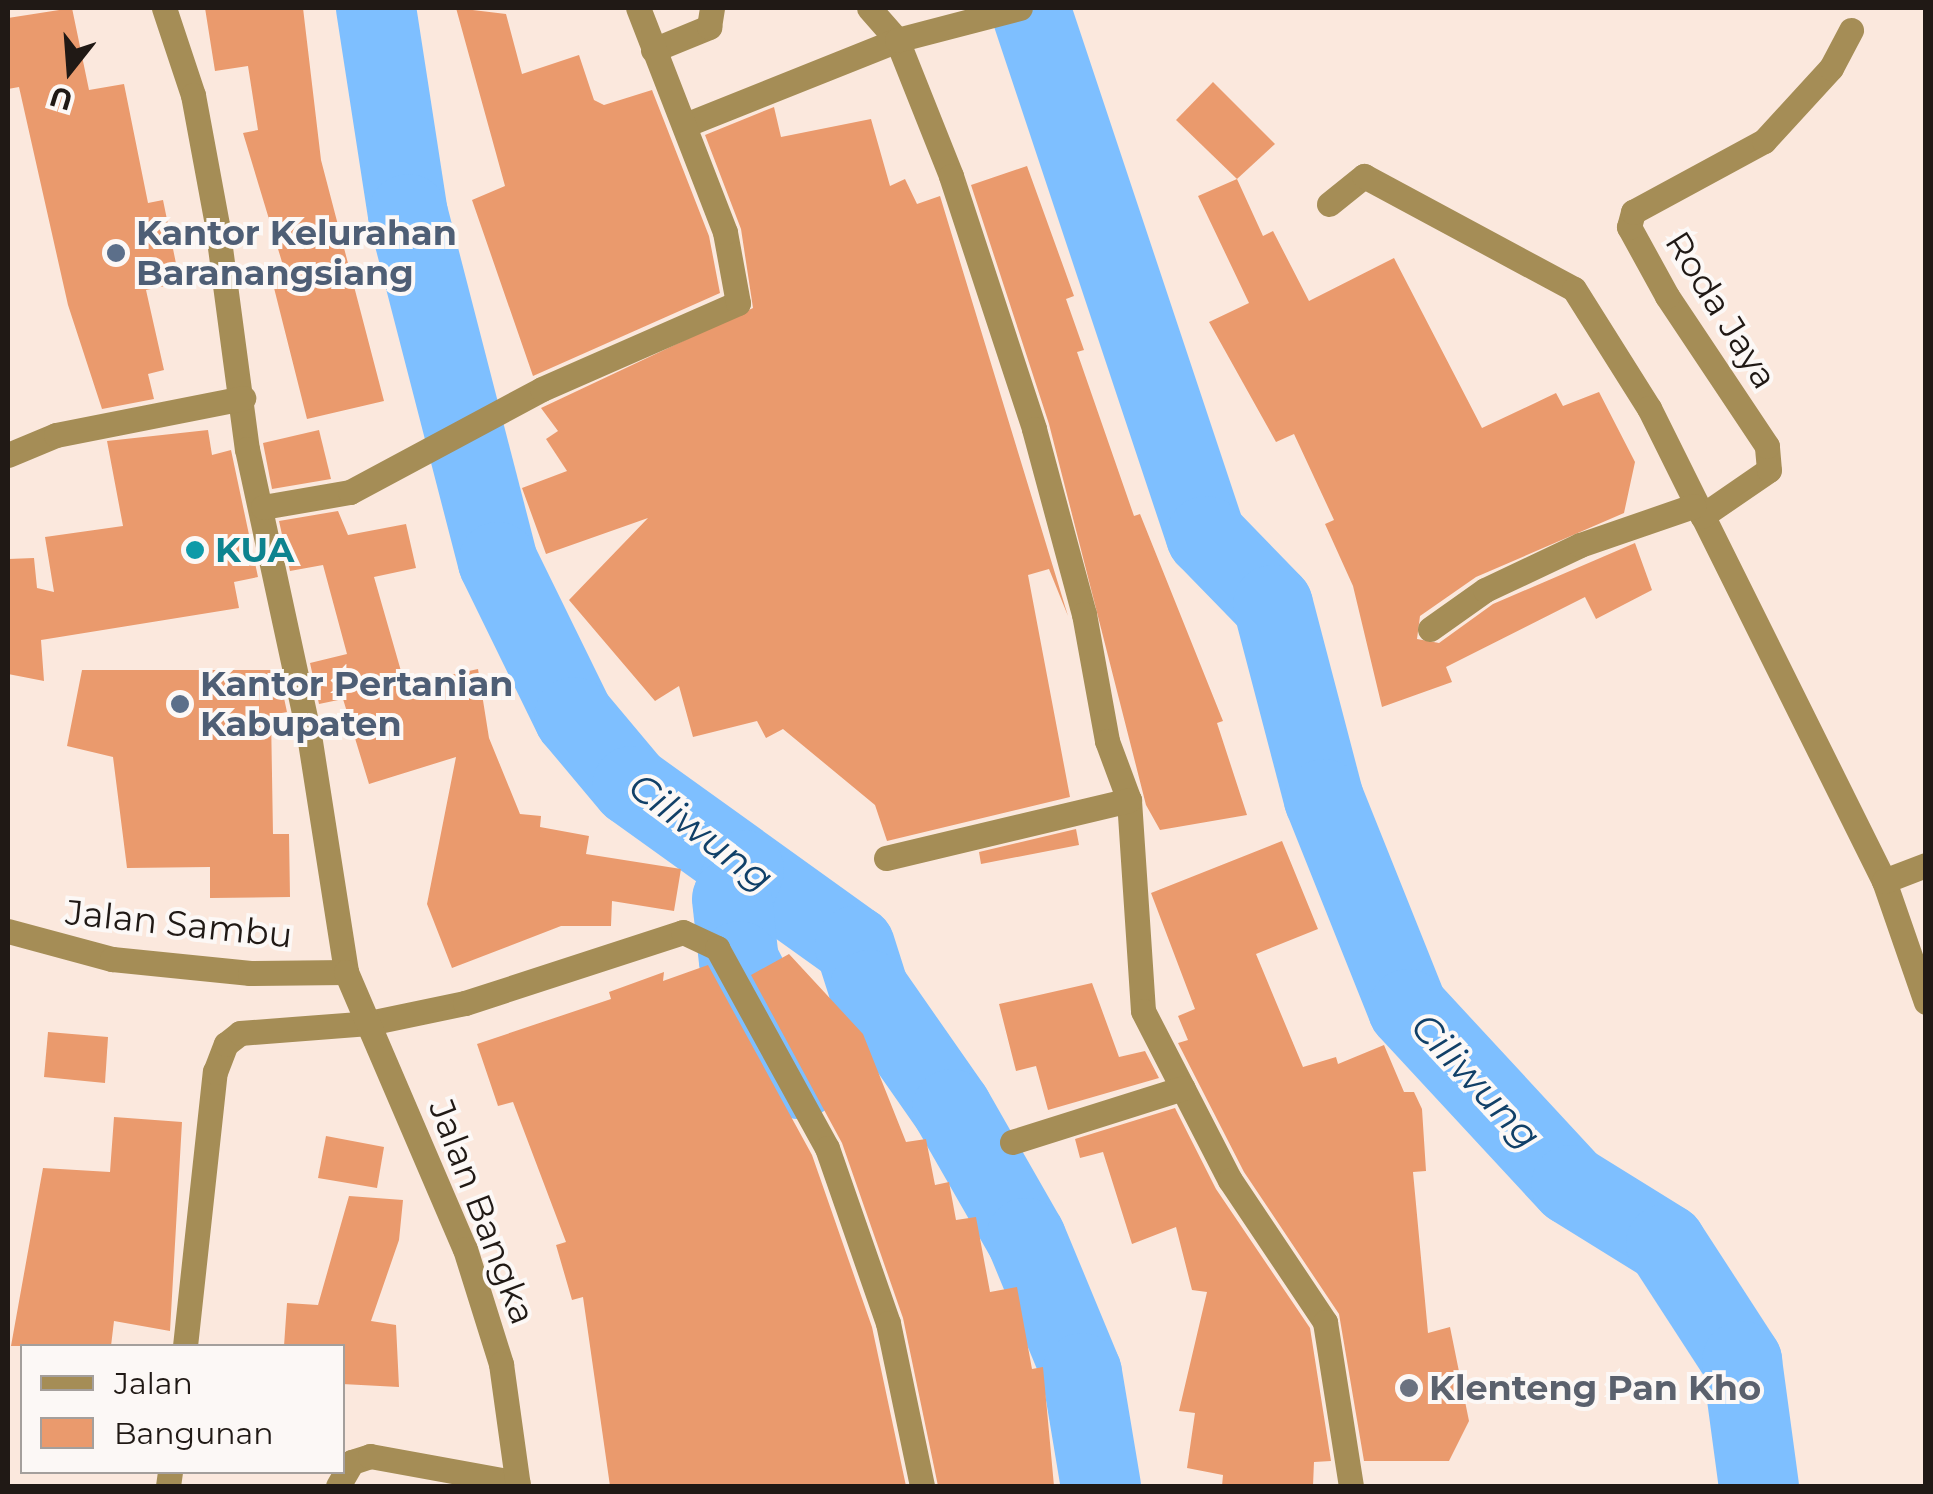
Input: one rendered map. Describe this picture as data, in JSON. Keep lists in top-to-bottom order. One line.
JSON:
{"streets":{"street":["Roda Jaya","Jalan Sambu","Jalan Bangka"]},"crossings":[["Jalan Sambu","Jalan Bangka"]],"water":["Ciliwung"],"places":["Kantor Kelurahan Baranangsiang","KUA","Kantor Pertanian Kabupaten","Klenteng Pan Kho"],"legend":["Jalan","Bangunan"],"north":"bottom"}
